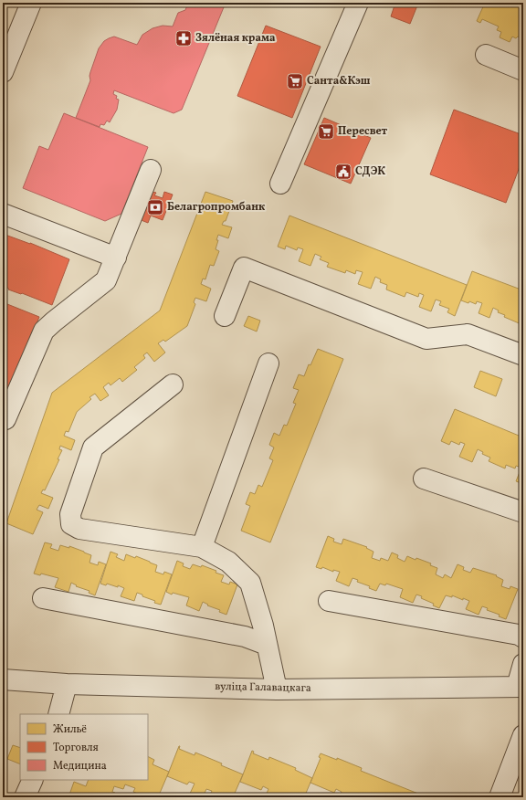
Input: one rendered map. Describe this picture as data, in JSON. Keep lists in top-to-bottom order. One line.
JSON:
{"streets":{"street":["вуліца Галавацкага"]},"places":{"pharmacy":["Зялёная крама"],"supermarket":["Санта&Кэш","Пересвет"],"public building":["СДЭК"],"bank":["Белагропромбанк"]},"legend":["Жильё","Торговля","Медицина"]}
